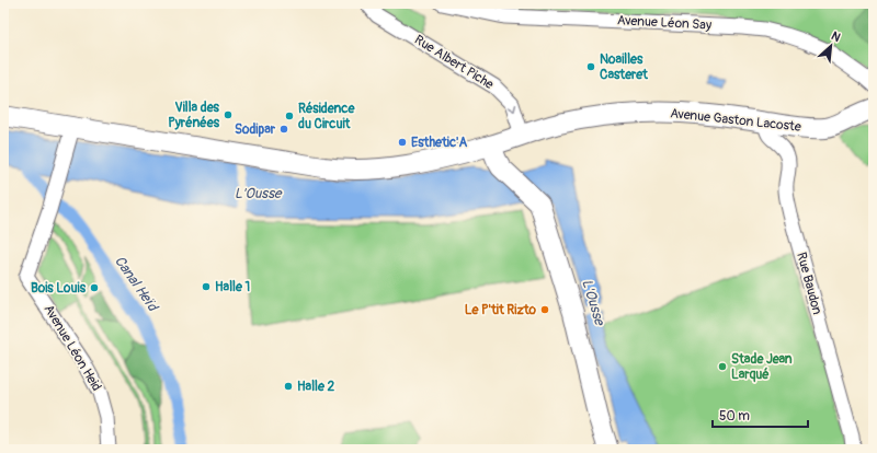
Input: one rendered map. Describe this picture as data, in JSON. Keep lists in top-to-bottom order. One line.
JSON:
{"streets":{"main road":["Avenue Gaston Lacoste"],"street":["Avenue Léon Say","Rue Albert Piche","Rue Baudon","Avenue Léon Heid"]},"crossings":[["Rue Albert Piche","Avenue Gaston Lacoste"],["Avenue Gaston Lacoste","Rue Baudon"],["Avenue Gaston Lacoste","Avenue Léon Heid"]],"one_way":["Rue Albert Piche"],"water":["L'Ousse","Canal Heïd"],"places":["Noailles Casteret","Villa des Pyrénées","Résidence du Circuit","Sodipar","Esthetic'A","Halle 1","Bois Louis","Le P'tit Rizto","Stade Jean Larqué","Halle 2"],"scale_bar":"50 m","north":"top right"}
